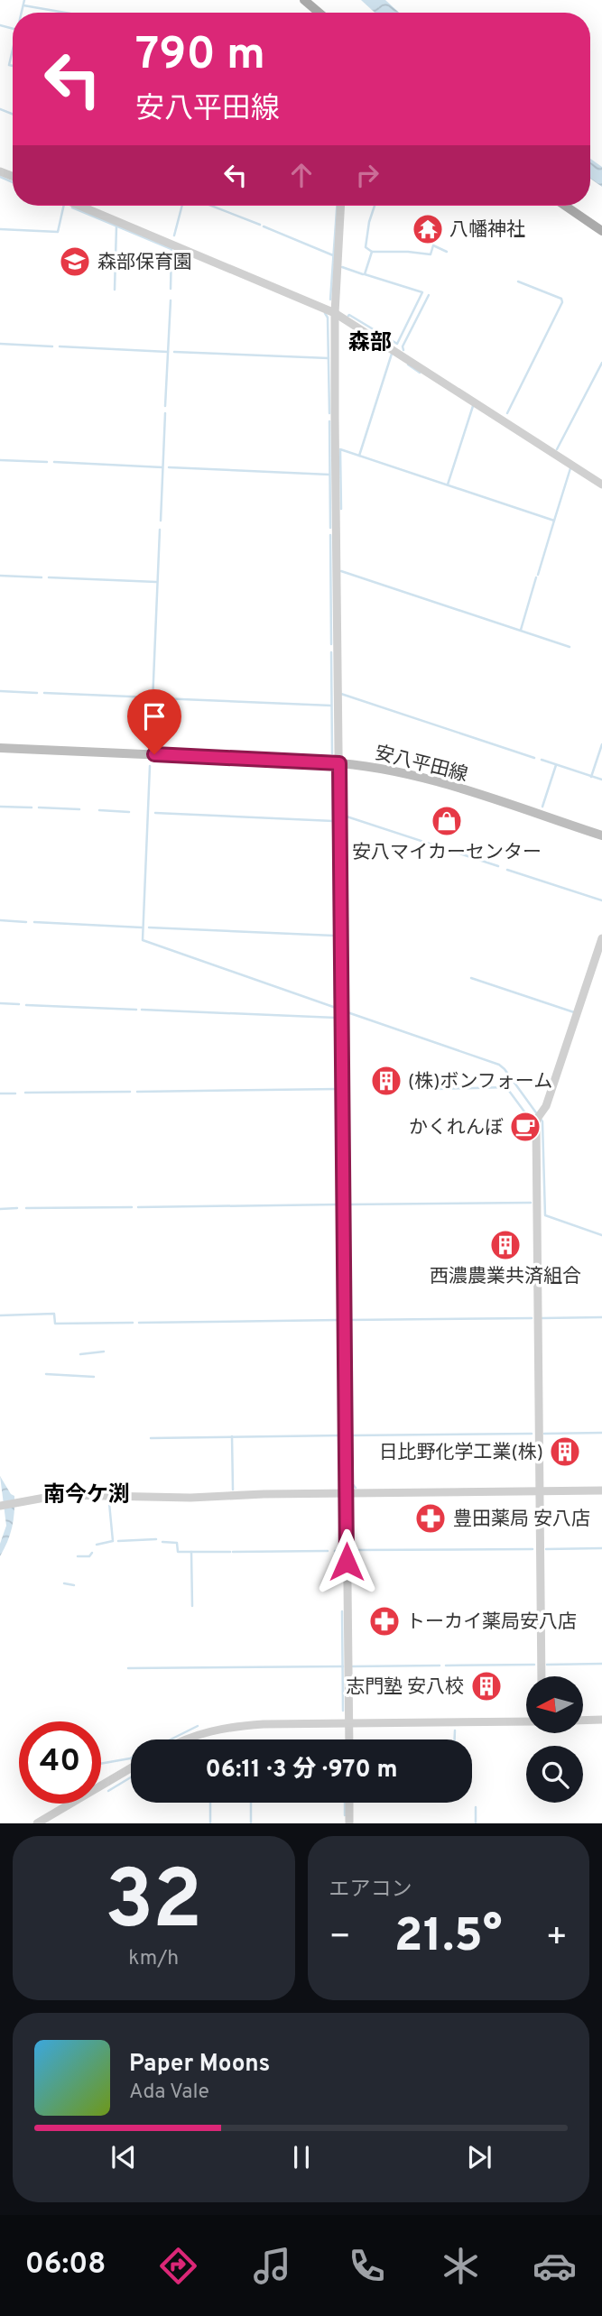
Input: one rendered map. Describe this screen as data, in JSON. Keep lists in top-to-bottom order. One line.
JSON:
{"streets":{"main road":["安八平田線"]},"districts":["森部","南今ケ渕"],"places":{"temple":["八幡神社"],"school or university":["森部保育園"],"shop":["安八マイカーセンター"],"building":["(株)ボンフォーム","西濃農業共済組合","日比野化学工業(株)","志門塾 安八校"],"cafe":["かくれんぼ"],"pharmacy":["豊田薬局 安八店","トーカイ薬局安八店"]},"north":"left","page":{"turn":["790 m","安八平田線"],"limit":"40","trip":"06:11 · 3 分 · 970 m","tile":[["32","km/h"],"エアコン"],"heat":["−","21.5°","+"],"song":["Paper Moons","Ada Vale"],"tabs":"06:08"}}
